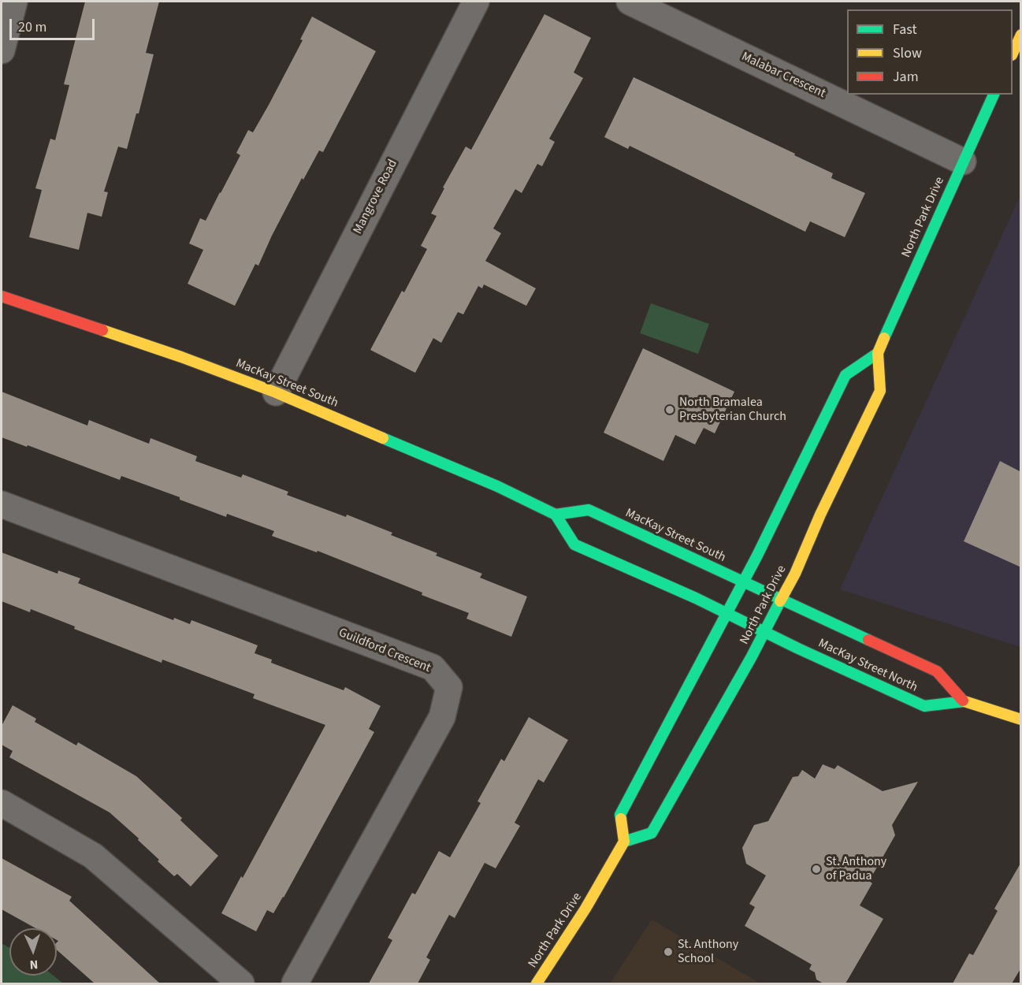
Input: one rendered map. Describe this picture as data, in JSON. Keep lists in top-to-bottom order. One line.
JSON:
{"streets":{"main road":["North Park Drive","MacKay Street South","MacKay Street North"],"street":["Malabar Crescent","Mangrove Road","Guildford Crescent"]},"crossings":[["Malabar Crescent","North Park Drive"],["Mangrove Road","MacKay Street South"],["North Park Drive","MacKay Street South"],["North Park Drive","MacKay Street North"],["MacKay Street South","MacKay Street North"]],"places":["North Bramalea Presbyterian Church","St. Anthony of Padua","St. Anthony School"],"legend":["Fast","Slow","Jam"],"scale_bar":"20 m","north":"bottom"}
